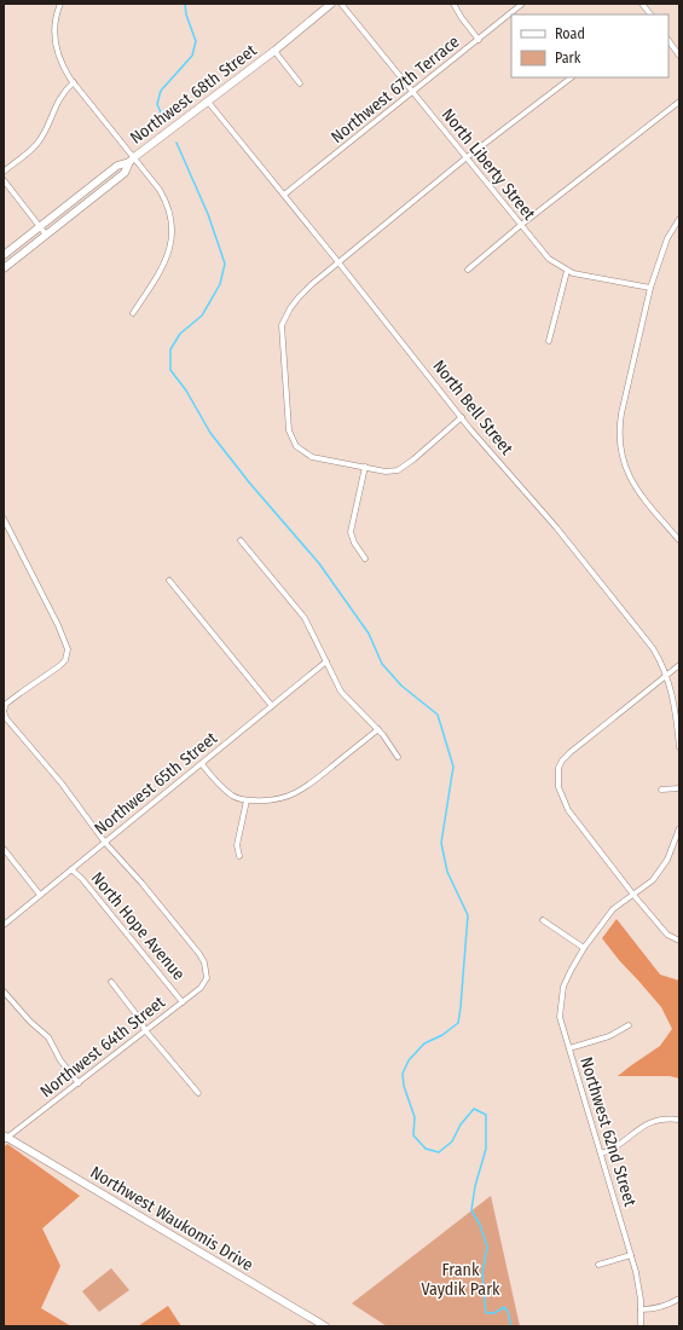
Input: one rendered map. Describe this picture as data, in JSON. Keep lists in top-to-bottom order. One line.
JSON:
{"streets":{"main road":["Northwest 68th Street","Northwest Waukomis Drive"],"street":["Northwest 67th Terrace","North Liberty Street","North Bell Street","Northwest 65th Street","North Hope Avenue","Northwest 64th Street","Northwest 62nd Street"]},"crossings":[["Northwest 67th Terrace","North Liberty Street"],["Northwest 67th Terrace","North Bell Street"],["Northwest 68th Street","North Bell Street"],["Northwest 65th Street","North Hope Avenue"],["Northwest 65th Street","Northwest 64th Street"],["North Hope Avenue","Northwest 64th Street"],["Northwest 64th Street","Northwest Waukomis Drive"]],"parks":["Frank Vaydik Park"],"legend":["Road","Park"]}
